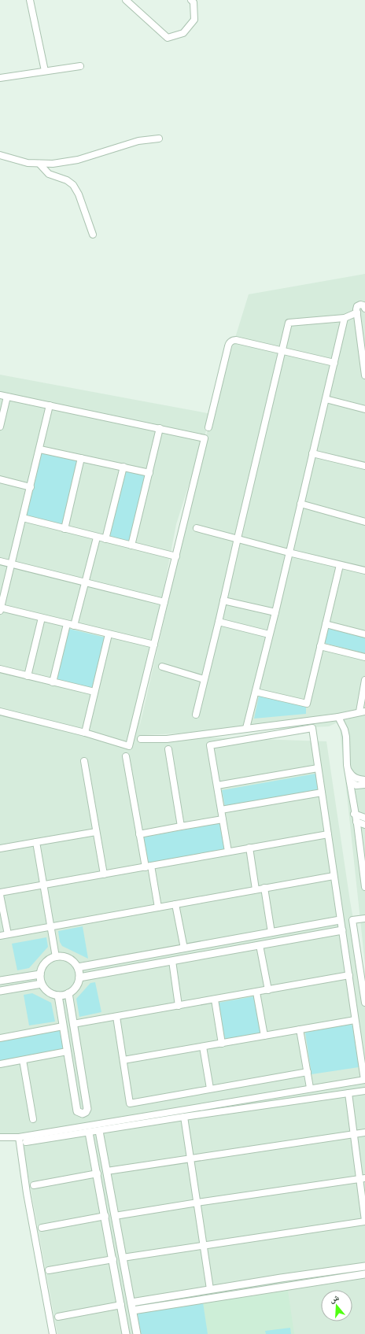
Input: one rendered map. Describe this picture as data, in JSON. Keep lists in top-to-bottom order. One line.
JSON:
{"north":"top"}
